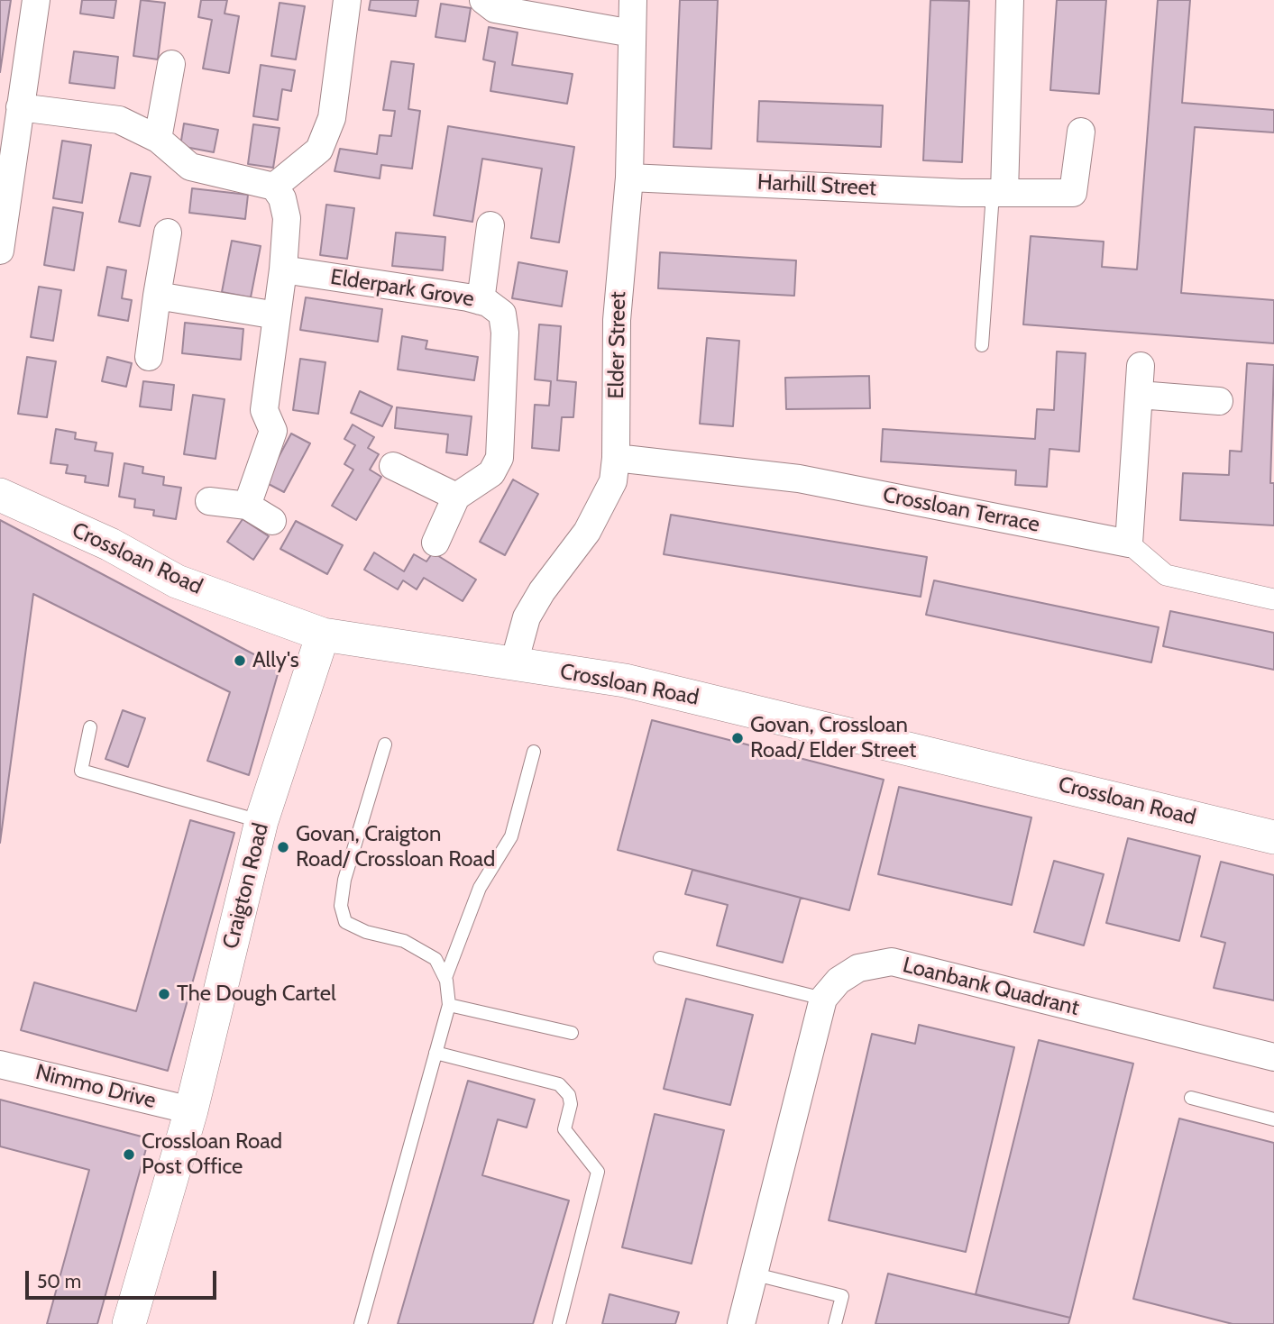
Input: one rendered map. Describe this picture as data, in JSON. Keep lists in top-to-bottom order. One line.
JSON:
{"streets":{"street":["Harhill Street","Elderpark Grove","Elder Street","Crossloan Terrace","Crossloan Road","Craigton Road","Loanbank Quadrant","Nimmo Drive"]},"crossings":[["Harhill Street","Elder Street"],["Elder Street","Crossloan Terrace"],["Elder Street","Crossloan Road"],["Crossloan Road","Craigton Road"],["Craigton Road","Nimmo Drive"]],"places":["Ally's","Govan, Crossloan Road/ Elder Street","Govan, Craigton Road/ Crossloan Road","The Dough Cartel","Crossloan Road Post Office"],"scale_bar":"50 m"}
